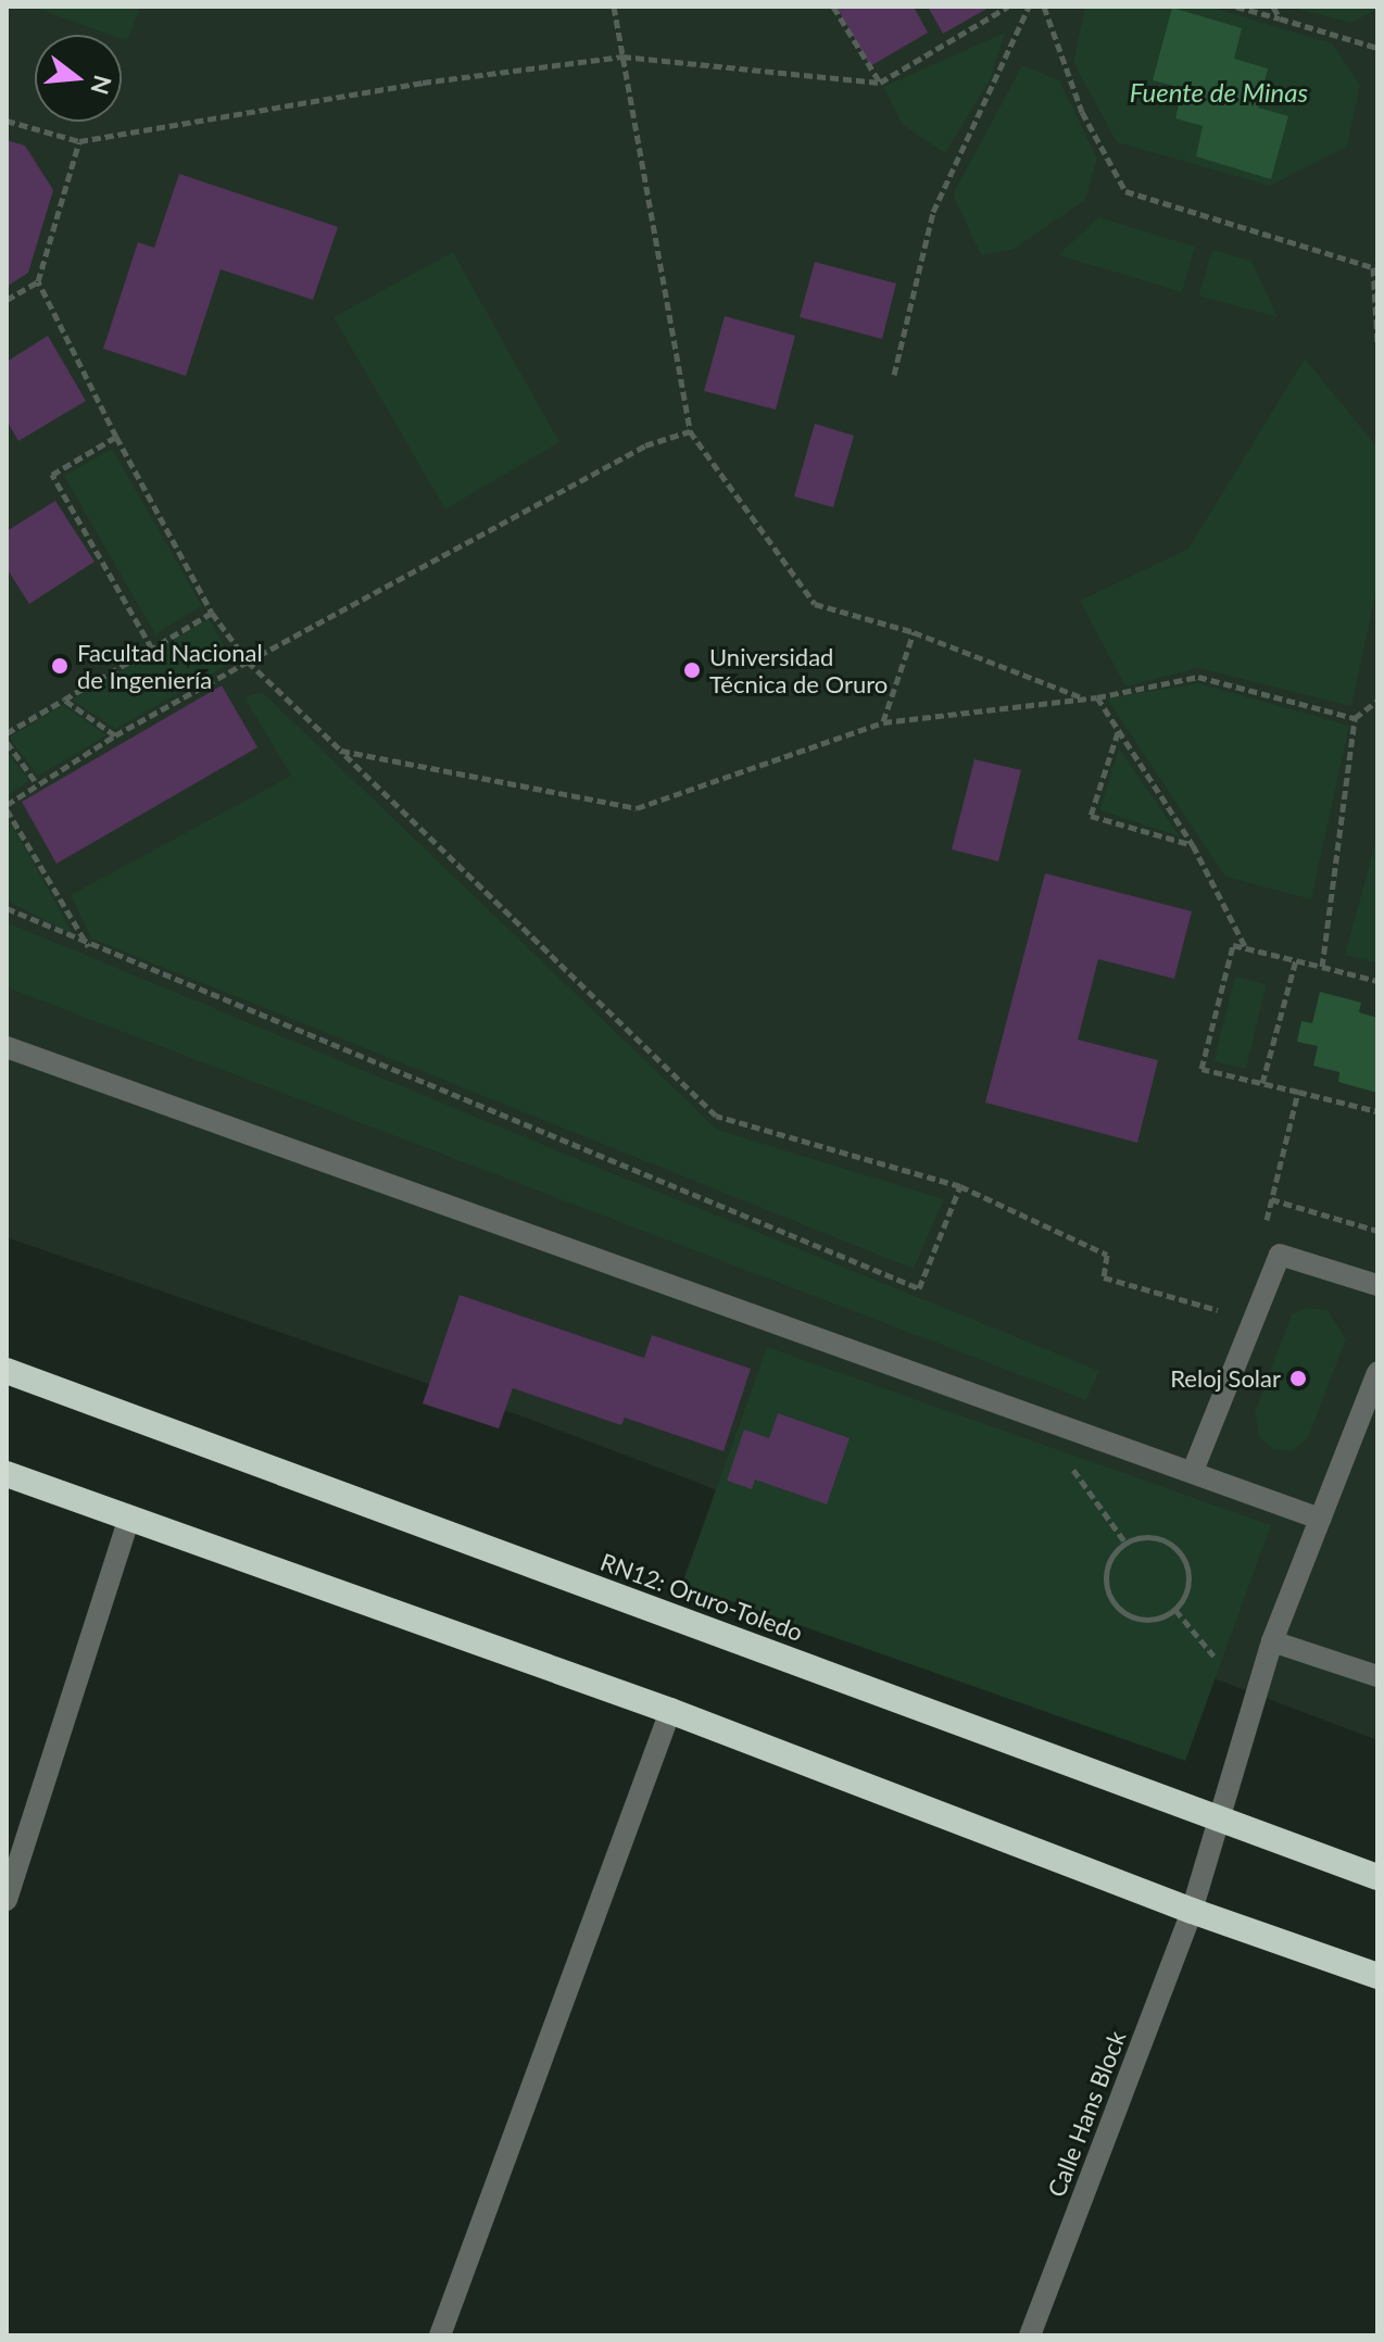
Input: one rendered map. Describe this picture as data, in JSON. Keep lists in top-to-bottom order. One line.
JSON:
{"streets":{"highway":["RN12: Oruro-Toledo"],"street":["Calle Hans Block"]},"crossings":[["RN12: Oruro-Toledo","Calle Hans Block"]],"water":["Fuente de Minas"],"places":["Facultad Nacional de Ingeniería","Universidad Técnica de Oruro","Reloj Solar"],"north":"right"}
